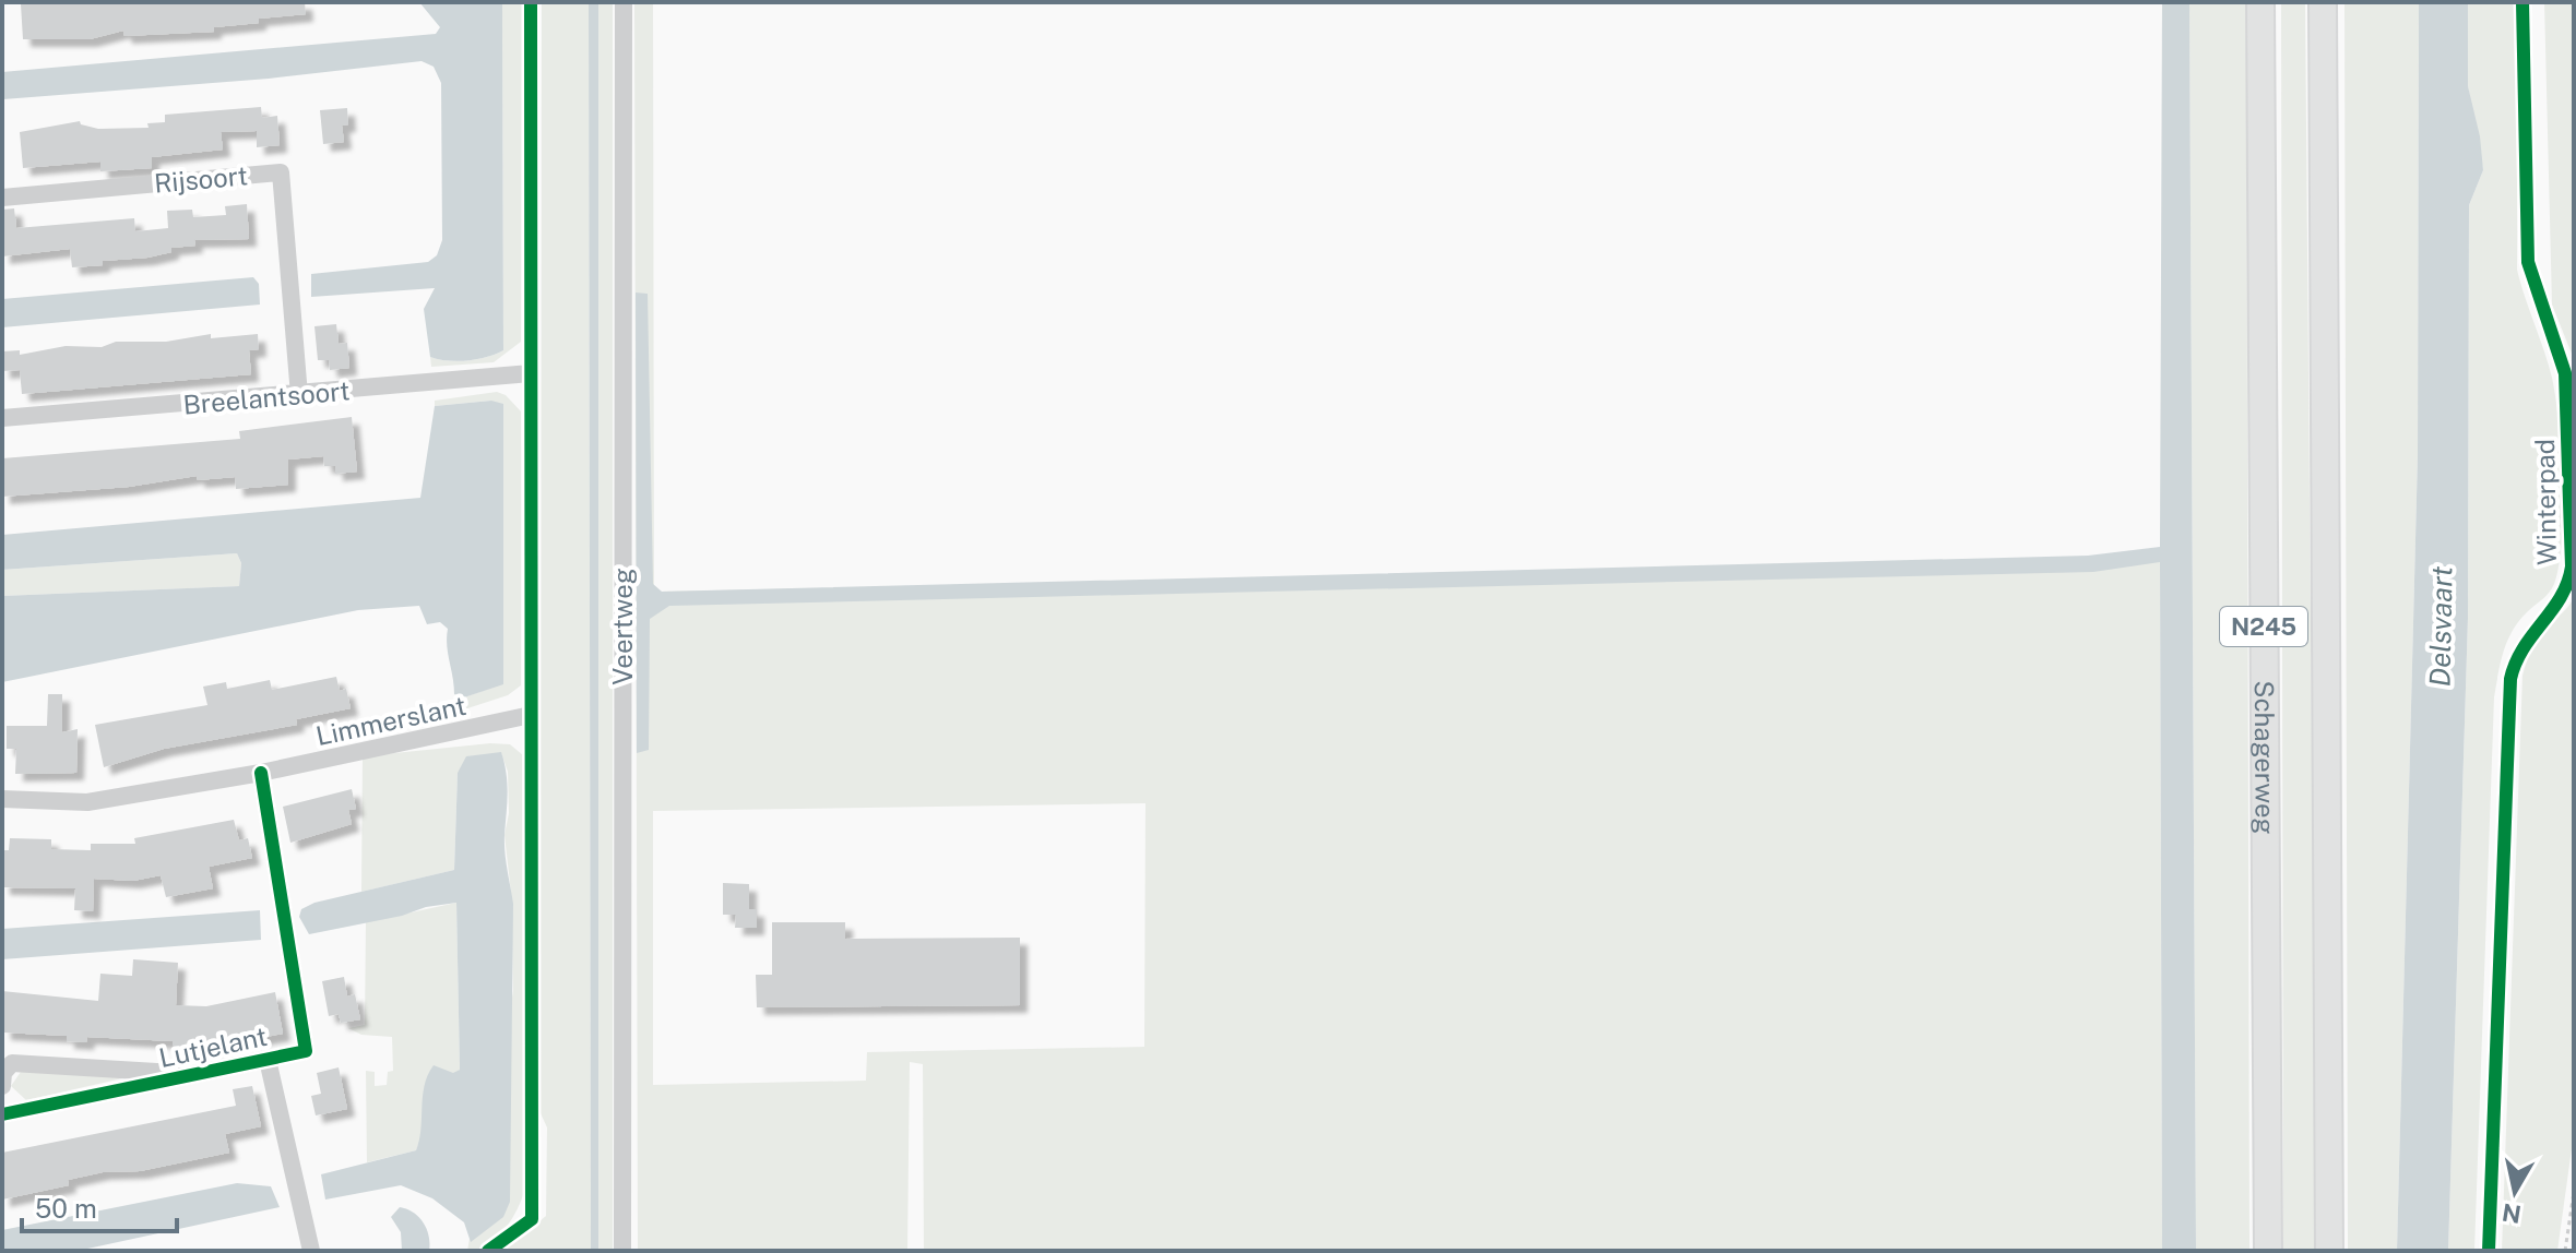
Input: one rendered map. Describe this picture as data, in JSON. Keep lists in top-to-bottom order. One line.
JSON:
{"streets":{"main road":["N245","Schagerweg"],"street":["Rijsoort","Breelantsoort","Veertweg","Limmerslant","Lutjelant"],"cycle path":["Winterpad"]},"crossings":[["Rijsoort","Breelantsoort"],["Limmerslant","Lutjelant"]],"water":["Delsvaart"],"scale_bar":"50 m","north":"bottom"}
